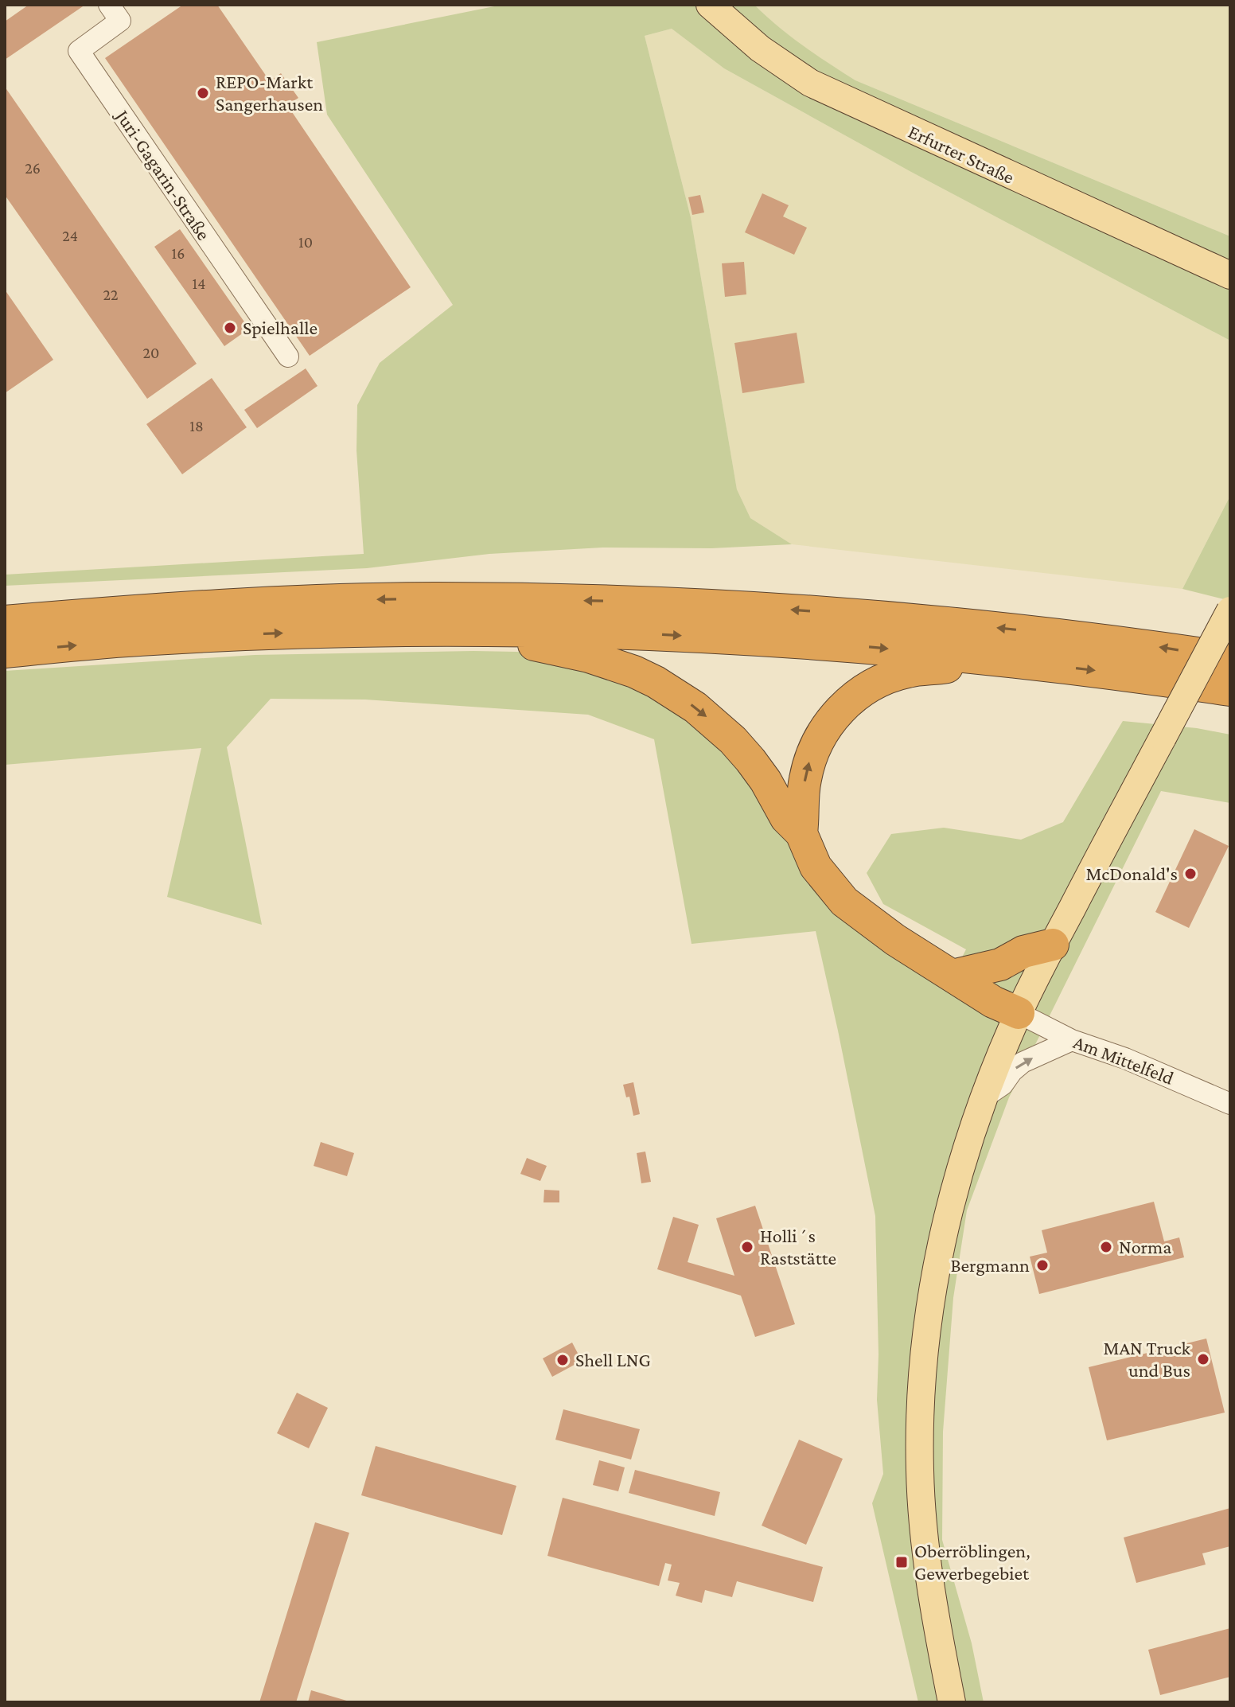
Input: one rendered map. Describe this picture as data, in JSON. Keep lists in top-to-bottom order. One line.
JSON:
{"streets":{"main road":["Erfurter Straße"],"street":["Juri-Gagarin-Straße","Am Mittelfeld"]},"places":{"other":["REPO-Markt Sangerhausen","Spielhalle","McDonald's","Holli´s Raststätte","Norma","Bergmann","MAN Truck und Bus","Shell LNG"],"transit":["Oberröblingen, Gewerbegebiet"]},"house_numbers":["26","24","10","16","14","22","20","18"]}
